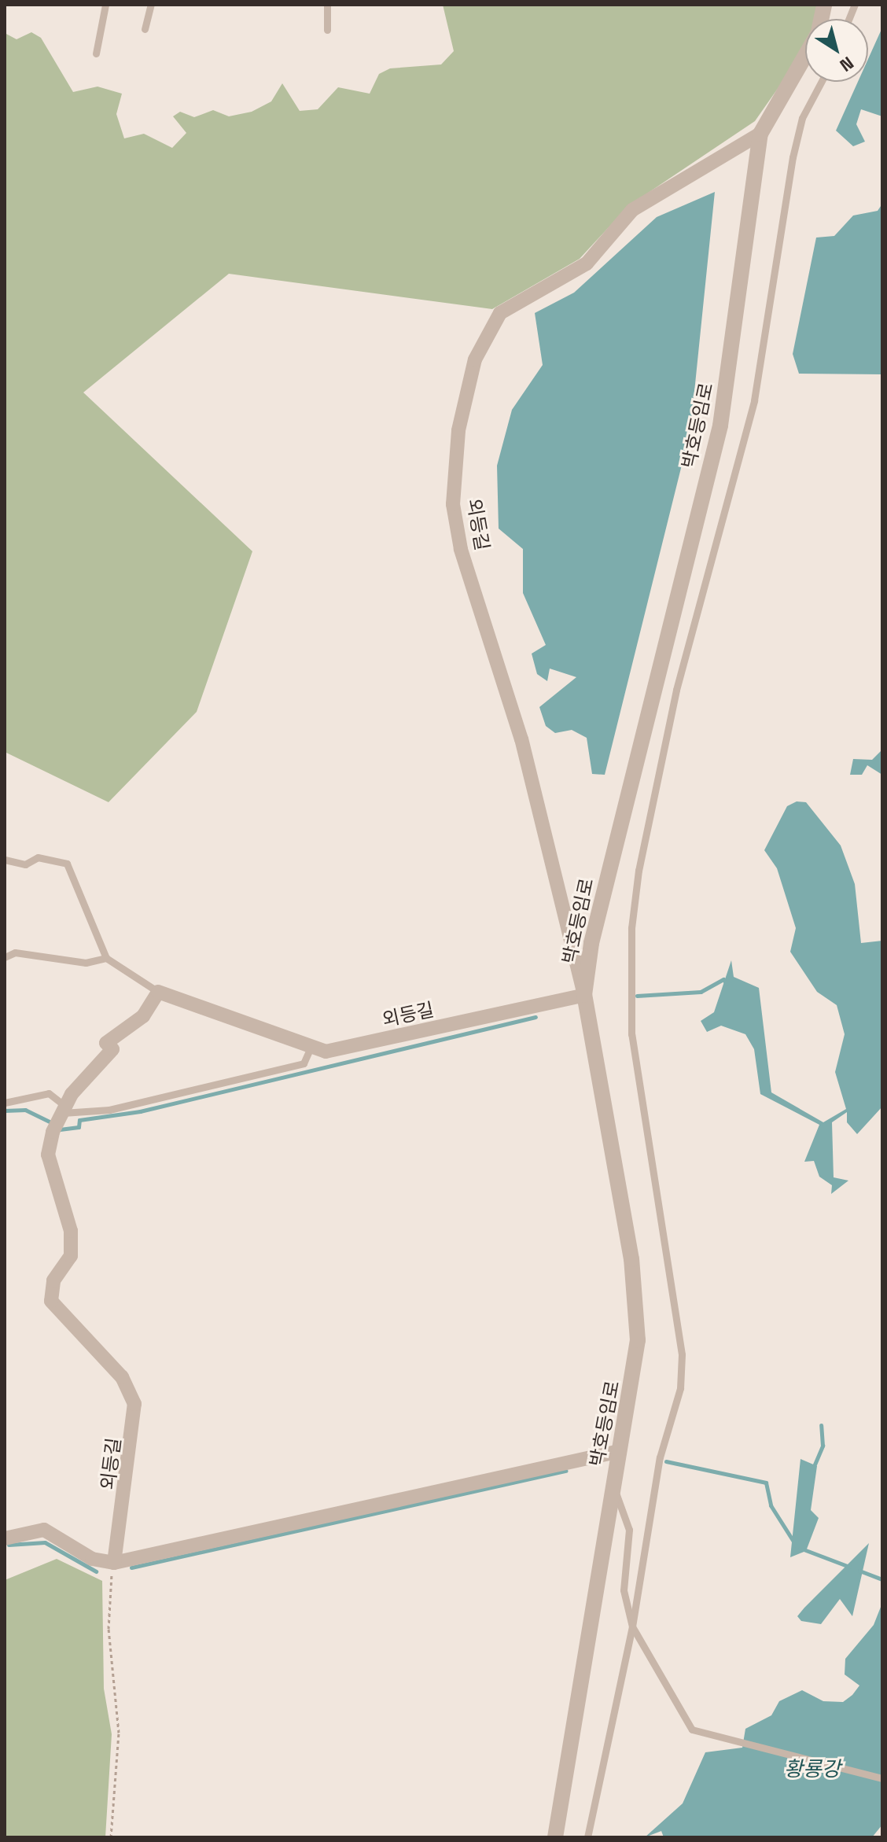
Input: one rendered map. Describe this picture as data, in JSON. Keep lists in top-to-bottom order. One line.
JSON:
{"streets":{"street":["박호등임로","외등길"]},"crossings":[["박호등임로","외등길"]],"water":["황룡강"],"north":"bottom right"}
